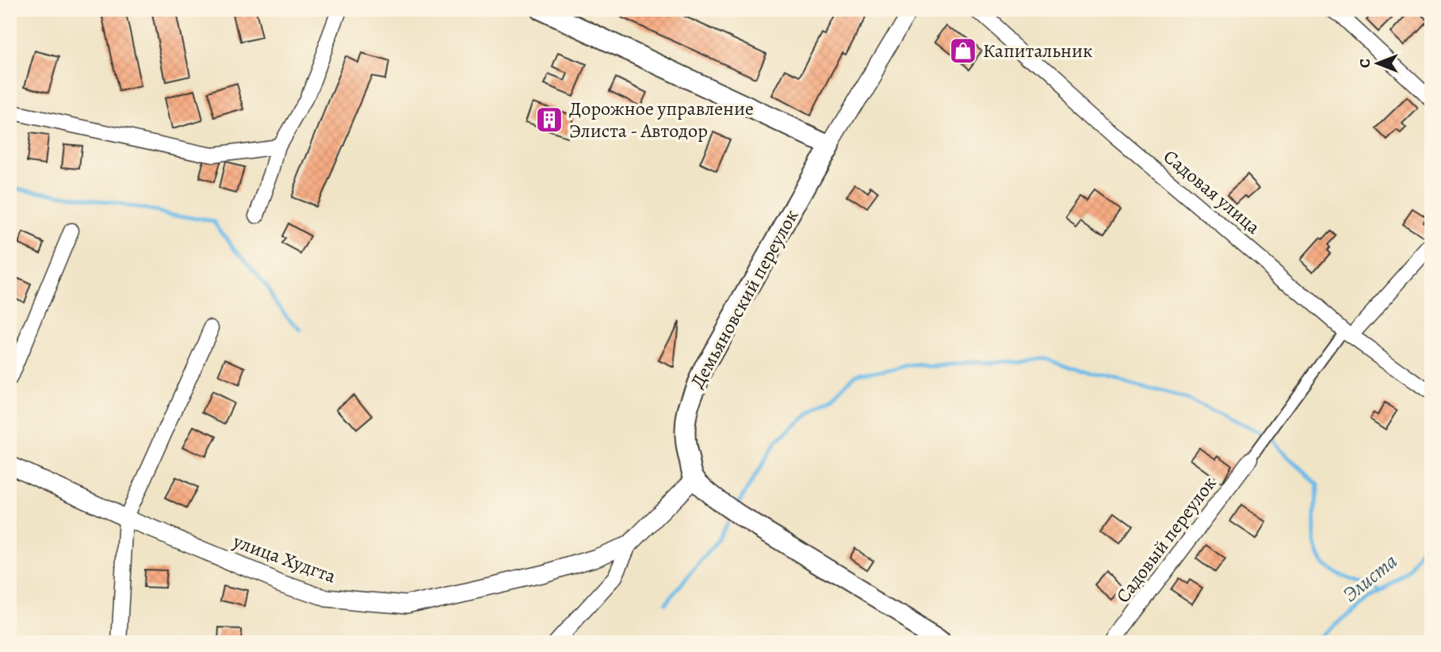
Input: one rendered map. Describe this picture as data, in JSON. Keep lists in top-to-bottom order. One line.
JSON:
{"streets":{"main road":["Демьяновский переулок"],"street":["Садовая улица","Садовый переулок","улица Худгта"]},"crossings":[["Демьяновский переулок","улица Худгта"]],"water":["Элиста"],"places":{"shop":["Капитальник"],"building":["Дорожное управление Элиста - Автодор"]},"north":"left"}
